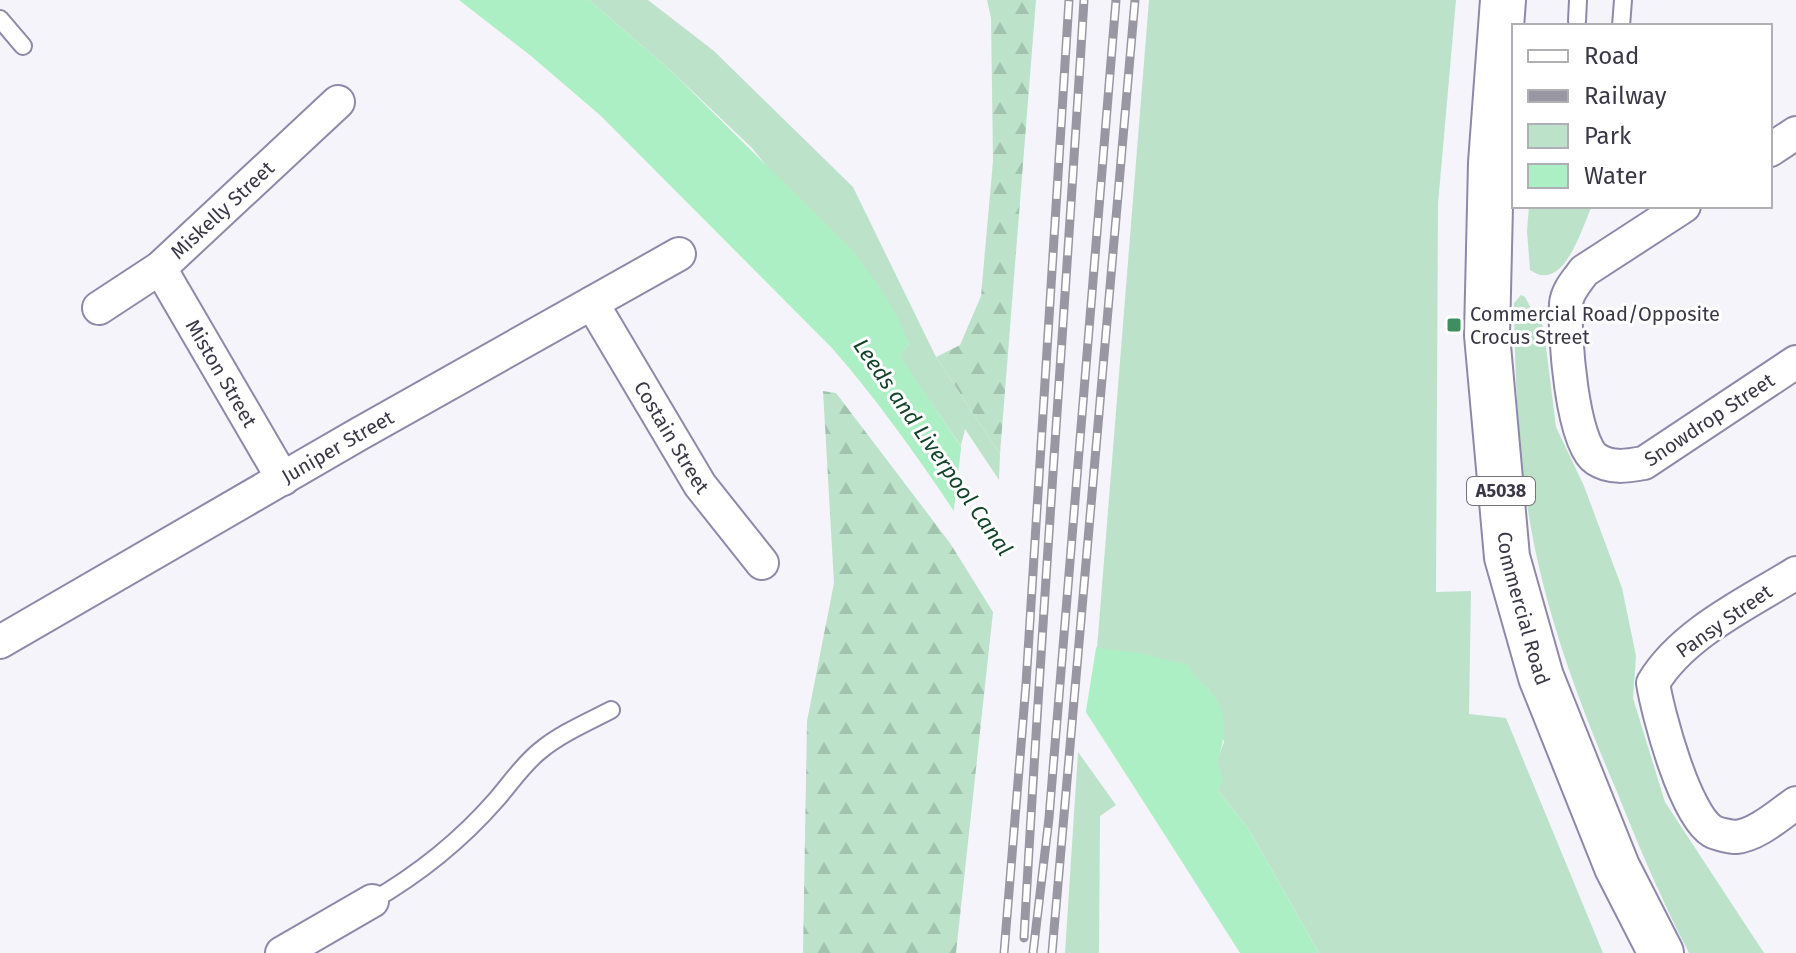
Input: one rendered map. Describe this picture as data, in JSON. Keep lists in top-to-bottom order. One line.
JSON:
{"streets":{"main road":["A5038","Commercial Road"],"street":["Miskelly Street","Miston Street","Snowdrop Street","Costain Street","Juniper Street","Pansy Street"]},"crossings":[["Miskelly Street","Miston Street"],["Miston Street","Juniper Street"],["Costain Street","Juniper Street"]],"water":["Leeds and Liverpool Canal"],"places":{"transit":["Commercial Road/Opposite Crocus Street"]},"legend":["Road","Railway","Park","Water"]}
